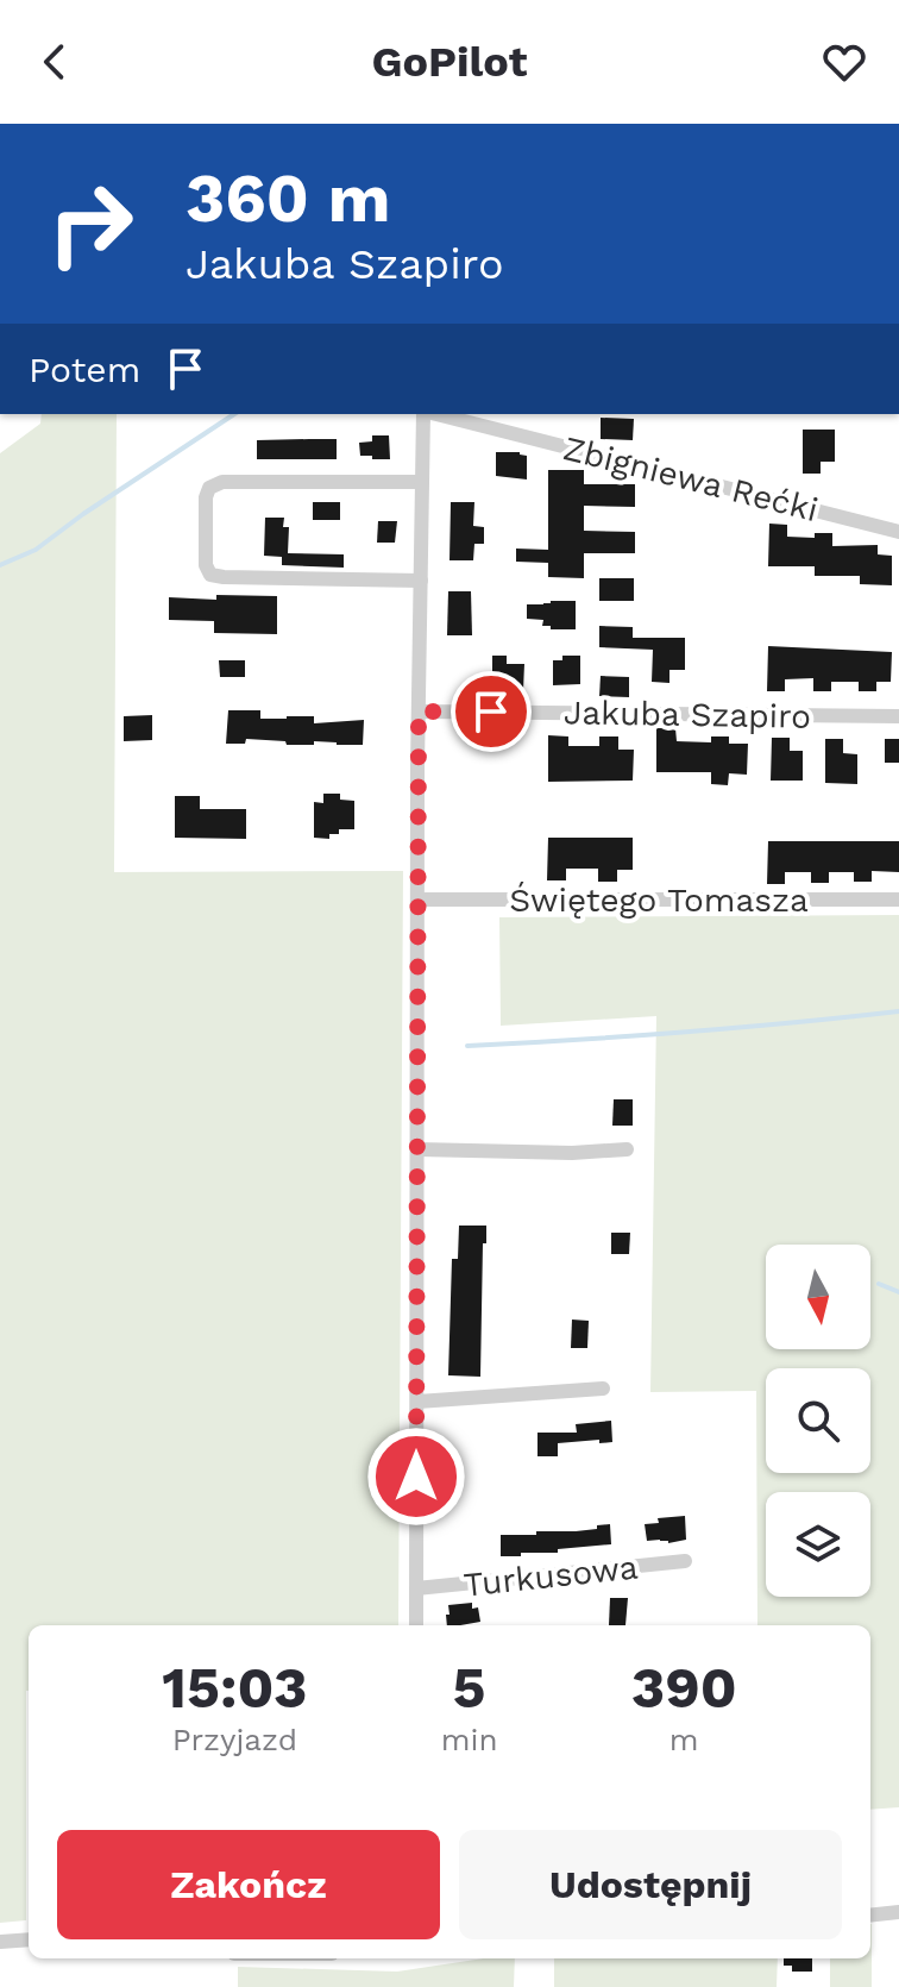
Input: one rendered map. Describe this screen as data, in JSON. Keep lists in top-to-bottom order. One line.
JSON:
{"streets":{"street":["Zbigniewa Rećki","Jakuba Szapiro","Świętego Tomasza","Turkusowa"]},"north":"bottom","page":{"header":"GoPilot","turn":["360 m","Jakuba Szapiro"],"then":"Potem","eta":["15:03","Przyjazd","5","min","390","m"],"buttons":["Zakończ","Udostępnij"]}}
